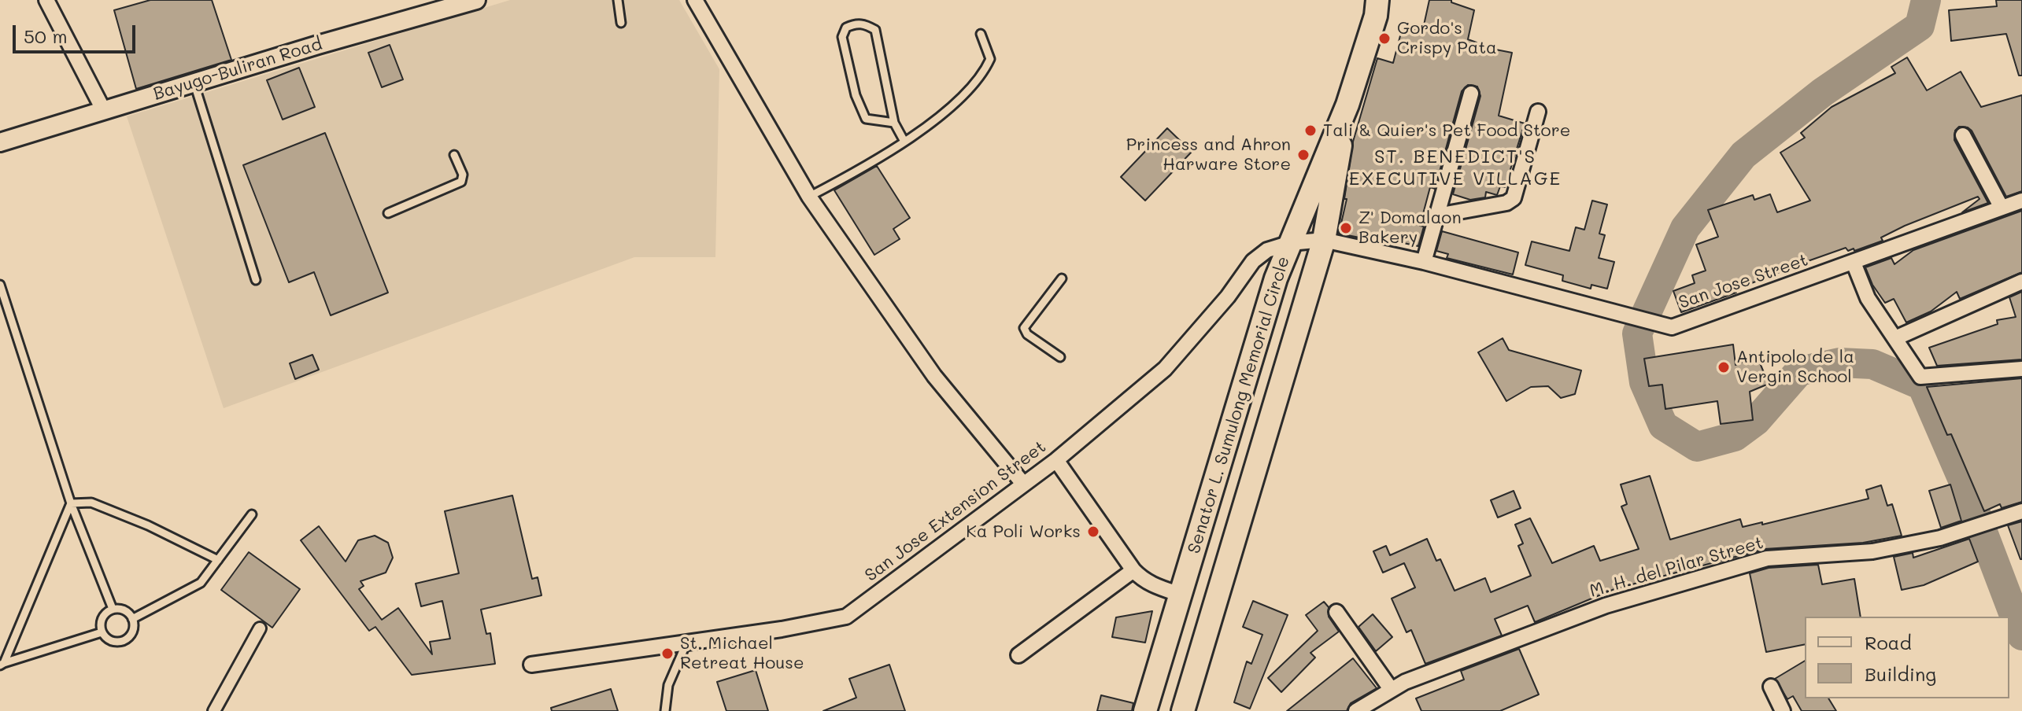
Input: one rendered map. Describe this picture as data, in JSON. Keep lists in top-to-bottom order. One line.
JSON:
{"streets":{"main road":["Senator L. Sumulong Memorial Circle"],"street":["Bayugo-Buliran Road","San Jose Street","San Jose Extension Street","M. H. del Pilar Street"]},"crossings":[["San Jose Street","Senator L. Sumulong Memorial Circle"],["San Jose Street","San Jose Extension Street"],["Senator L. Sumulong Memorial Circle","San Jose Extension Street"]],"districts":["ST. BENEDICT'S EXECUTIVE VILLAGE"],"places":["Gordo's Crispy Pata","Tali & Quier's Pet Food Store","Princess and Ahron Harware Store","Z' Domalaon Bakery","Antipolo de la Vergin School","Ka Poli Works","St. Michael Retreat House"],"legend":["Road","Building"],"scale_bar":"50 m"}
